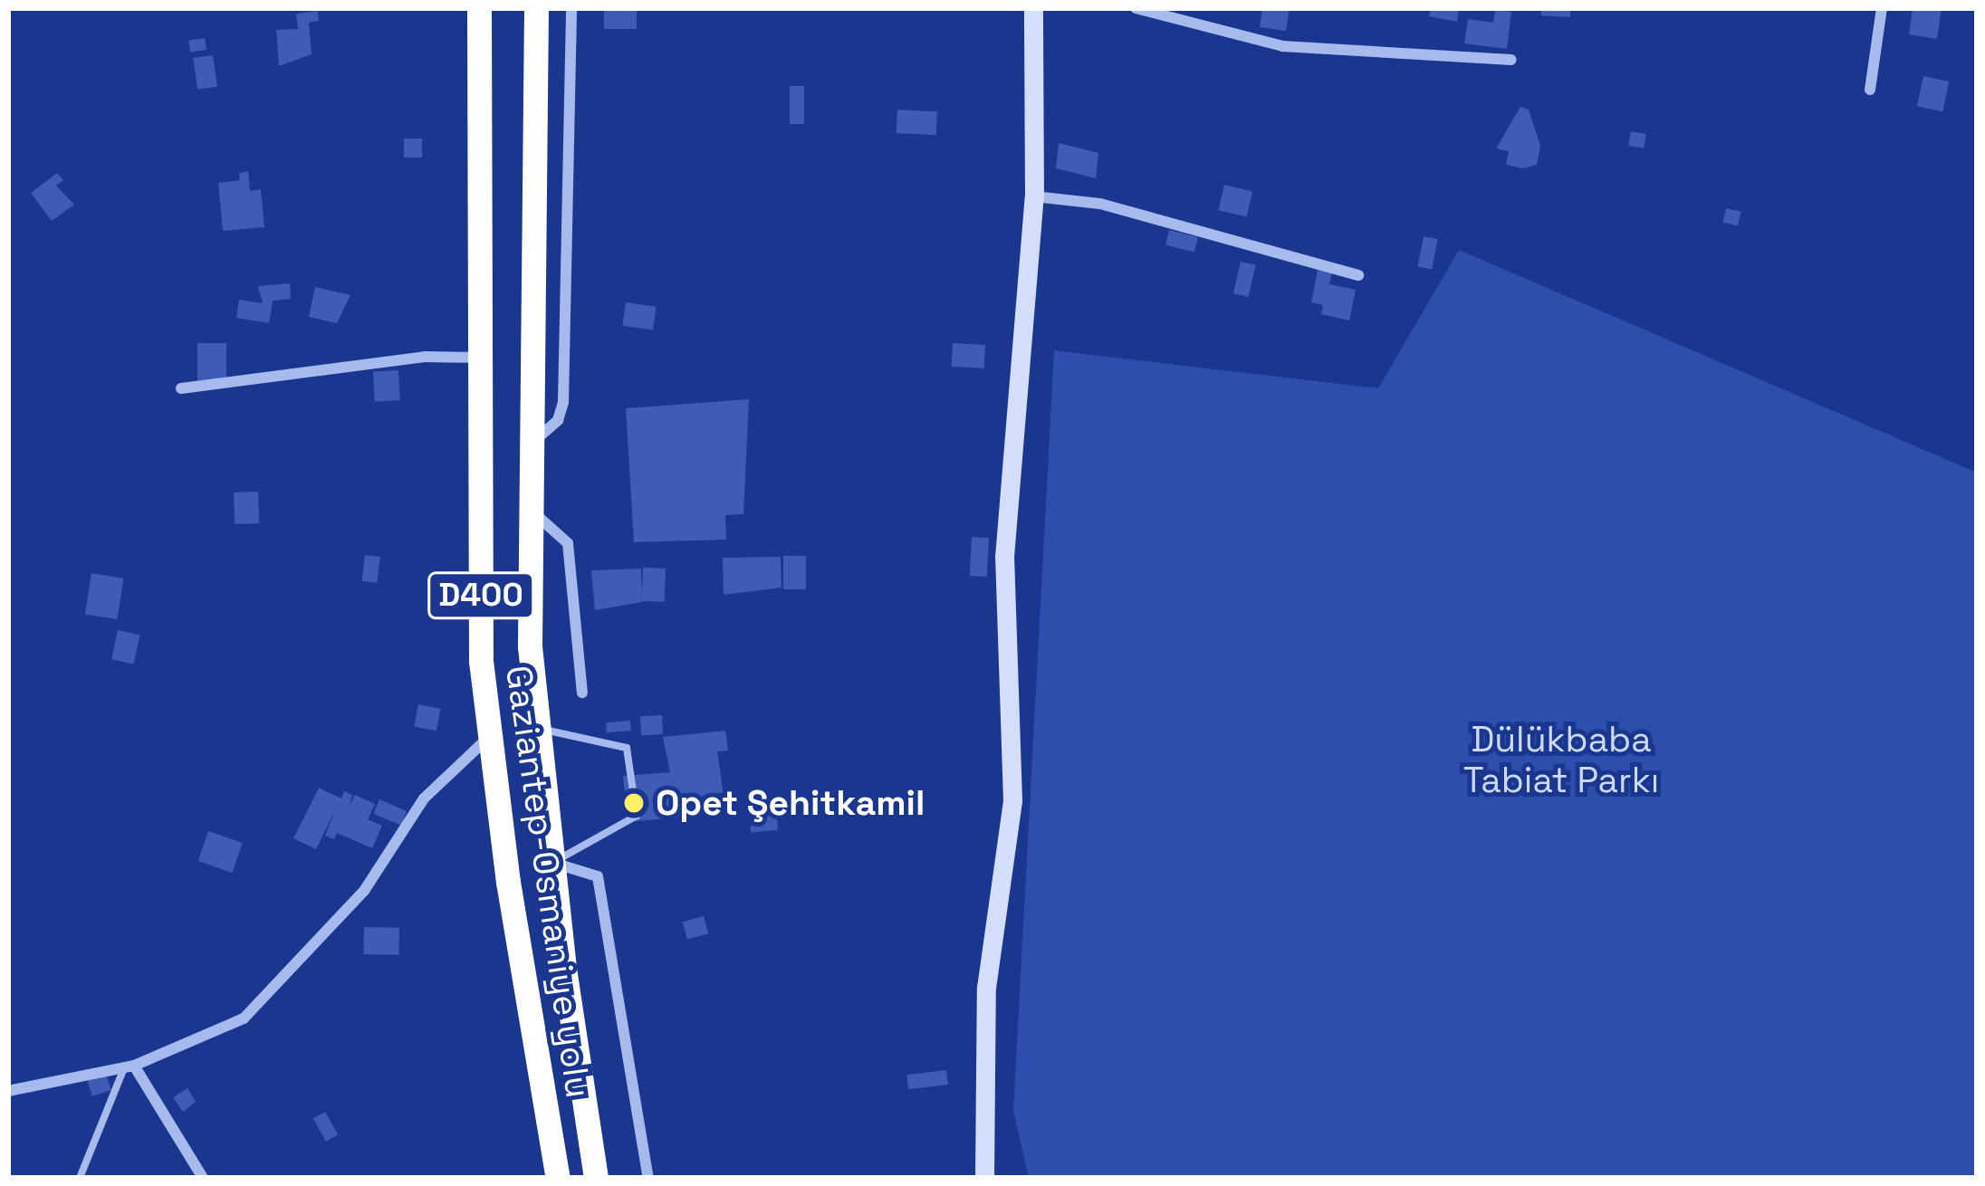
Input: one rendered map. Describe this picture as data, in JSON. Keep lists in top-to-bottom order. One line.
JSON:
{"streets":{"highway":["D400","Gaziantep-Osmaniye yolu"]},"parks":["Dülükbaba Tabiat Parkı"],"places":["Opet Şehitkamil"]}
